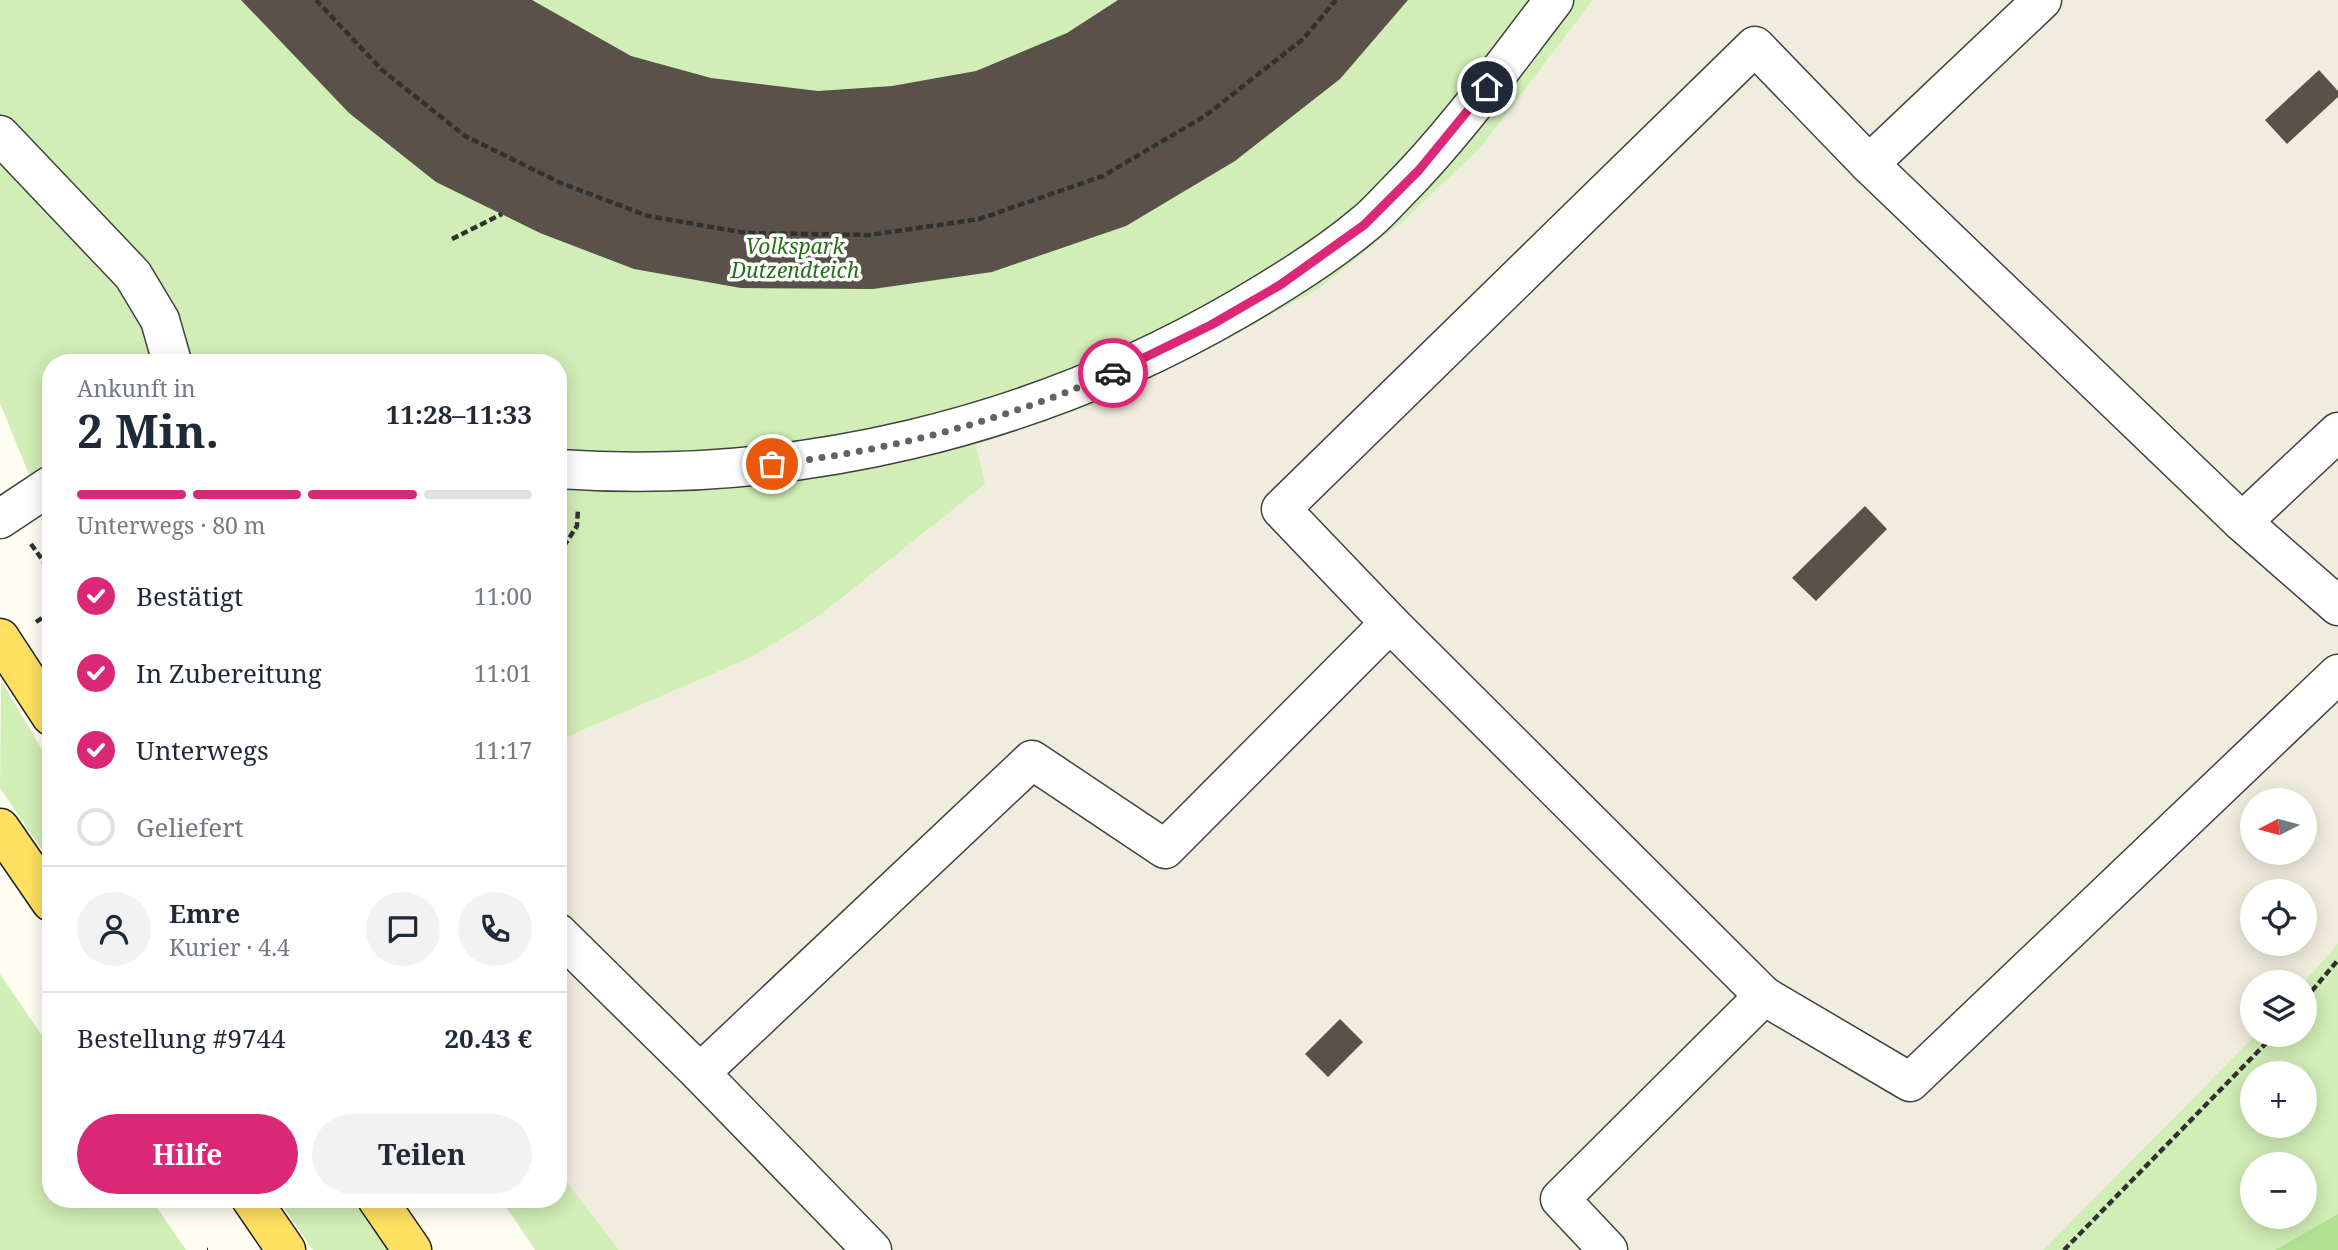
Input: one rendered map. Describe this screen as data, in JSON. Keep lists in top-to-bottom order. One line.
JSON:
{"parks":["Volkspark Dutzendteich"],"north":"left","page":{"heading":["2 Min.","Ankunft in","11:28–11:33"],"panel":["Emre","Kurier · 4.4","Bestellung #9744","20.43 €"],"bar":"Unterwegs · 80 m","list":[["Bestätigt","11:00"],["In Zubereitung","11:01"],["Unterwegs","11:17"],"Geliefert"],"map_buttons":["+","−"],"buttons":["Hilfe","Teilen"]}}
